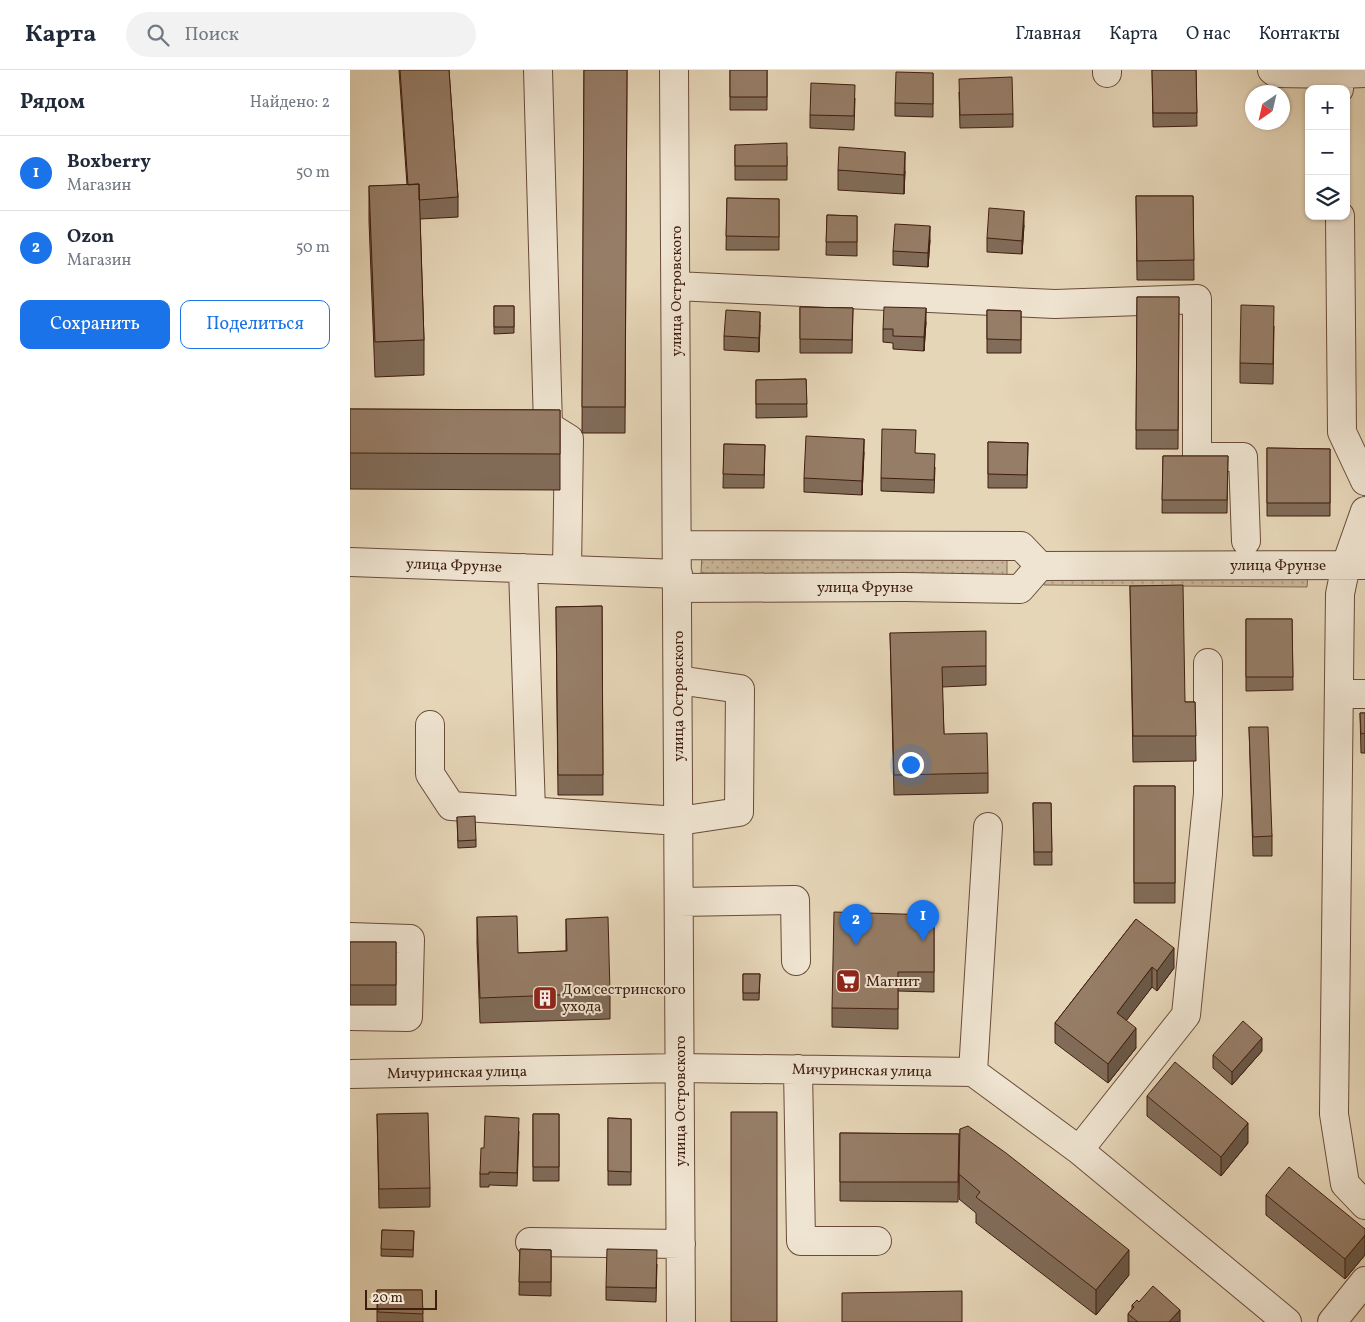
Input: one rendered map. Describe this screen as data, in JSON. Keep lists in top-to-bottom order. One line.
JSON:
{"streets":{"street":["улица Островского","улица Фрунзе","Мичуринская улица"]},"crossings":[["улица Островского","улица Фрунзе"],["улица Островского","Мичуринская улица"]],"places":{"supermarket":["Магнит"],"building":["Дом сестринского ухода"]},"scale_bar":"20 m","north":"bottom left","page":{"header":"Карта","search":"Поиск","nav":["Главная","Карта","О нас","Контакты"],"heading":["Рядом","Найдено: 2"],"map_buttons":["+","−"],"list":[{"mark":"1","name":"Boxberry","note":"Магазин","value":"50 m"},{"mark":"2","name":"Ozon","note":"Магазин","value":"50 m"}],"buttons":["Сохранить","Поделиться"],"pins":["1","2"],"scale":"20 m"}}
